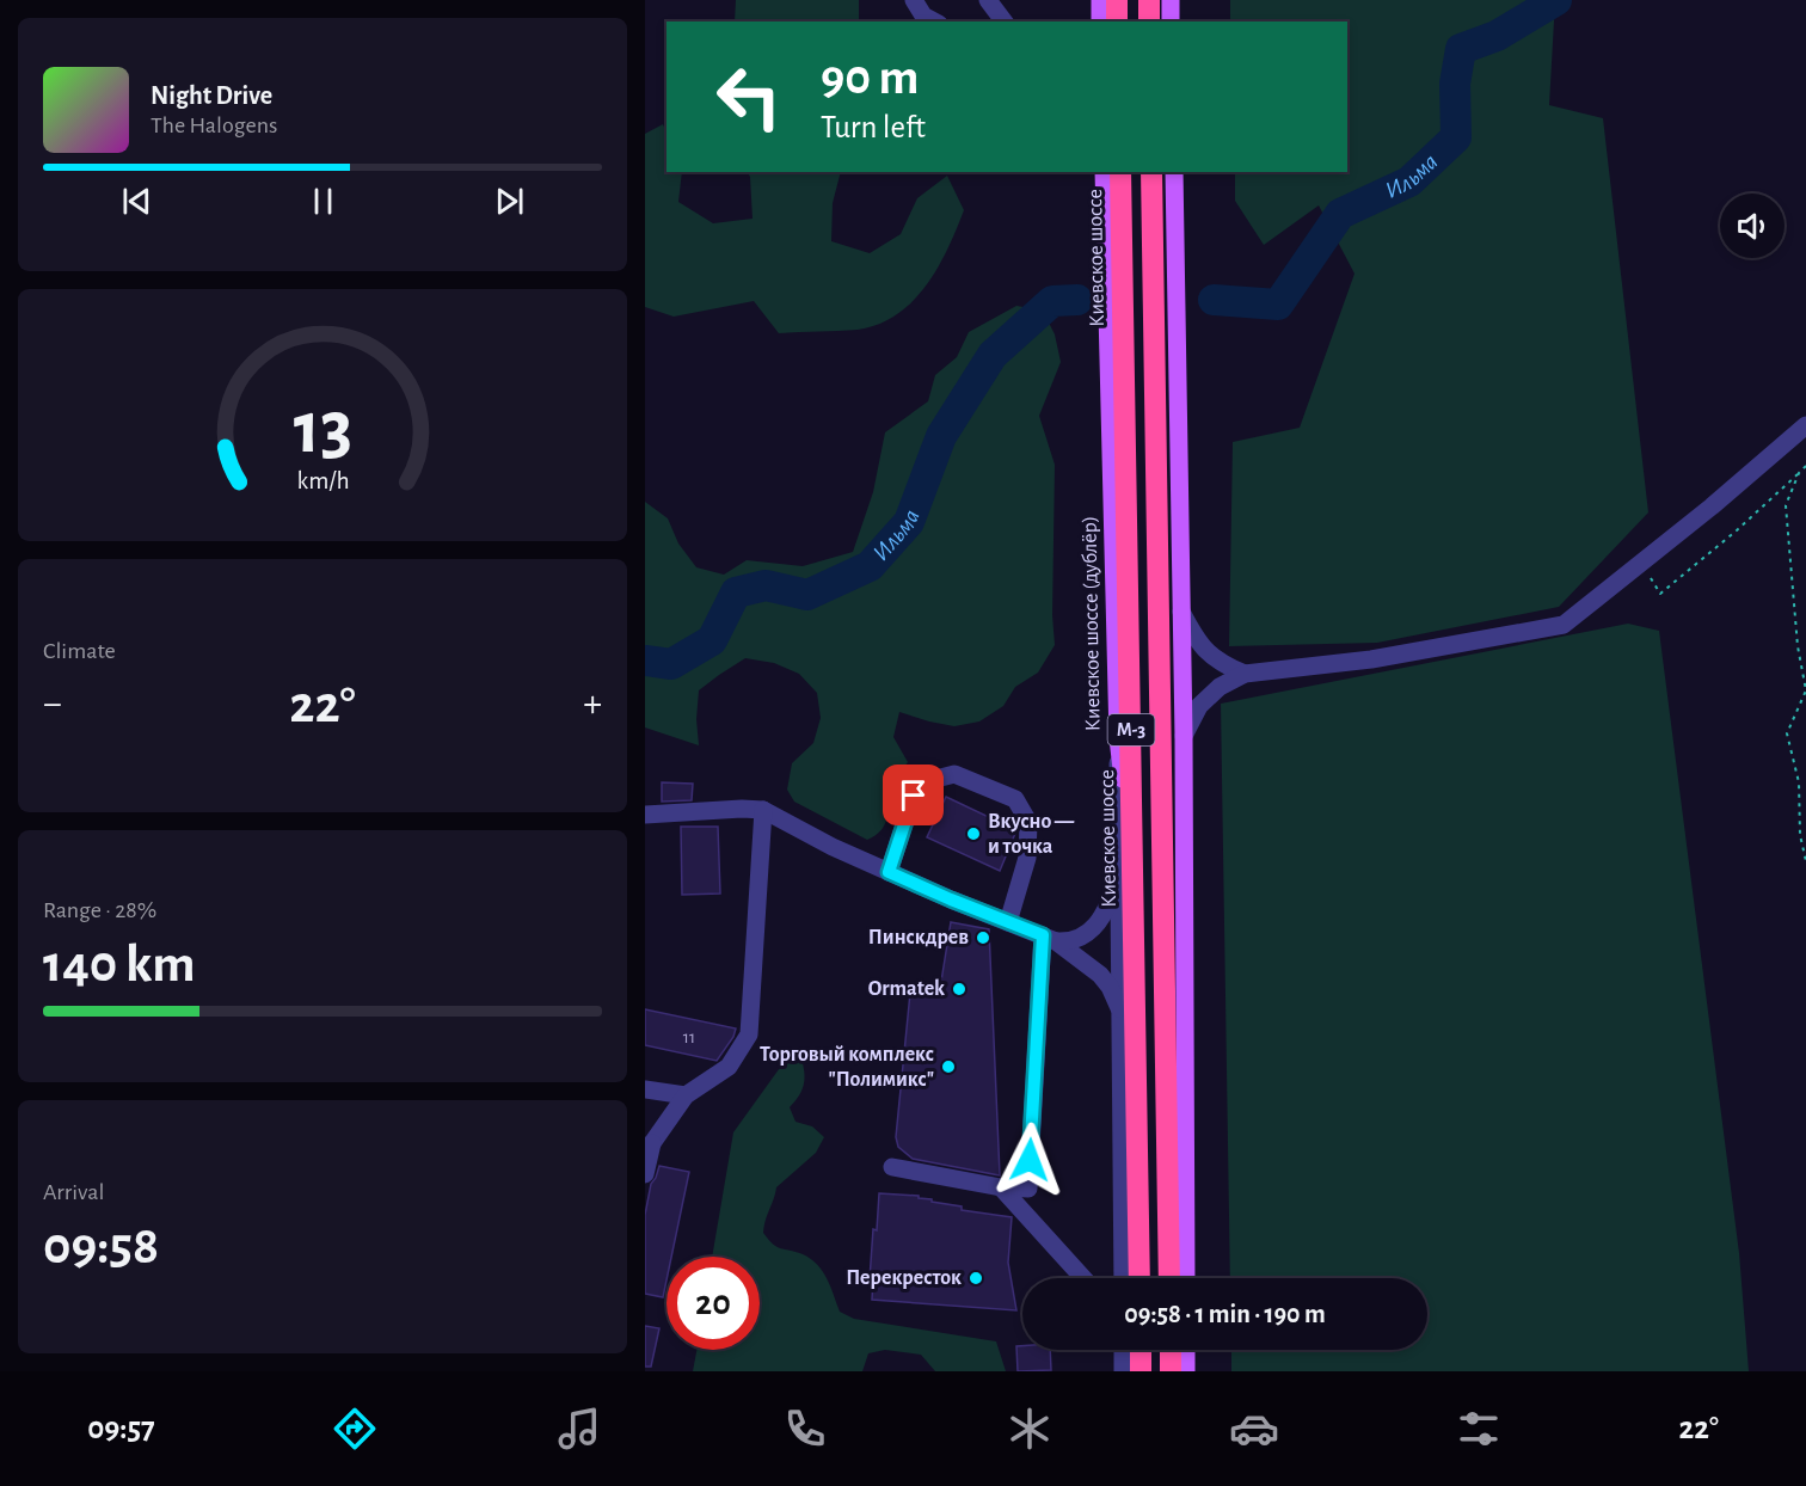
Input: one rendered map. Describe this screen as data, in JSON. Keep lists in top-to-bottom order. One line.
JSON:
{"streets":{"highway":["Киевское шоссе","М-3"],"main road":["Киевское шоссе (дублёр)"]},"crossings":[["Киевское шоссе","Киевское шоссе (дублёр)"]],"water":["Ильма"],"places":["Вкусно — и точка","Пинскдрев","Ormatek","Торговый комплекс \"Полимикс\"","Перекресток"],"house_numbers":["11"],"page":{"turn":["90 m","Turn left"],"song":["Night Drive","The Halogens"],"tile":["Climate",["Range · 28%","140 km"],["Arrival","09:58"]],"heat":["−","22°","+"],"limit":"20","trip":"09:58 · 1 min · 190 m","tabs":["09:57","22°"],"gauge":["13","km/h"]}}
